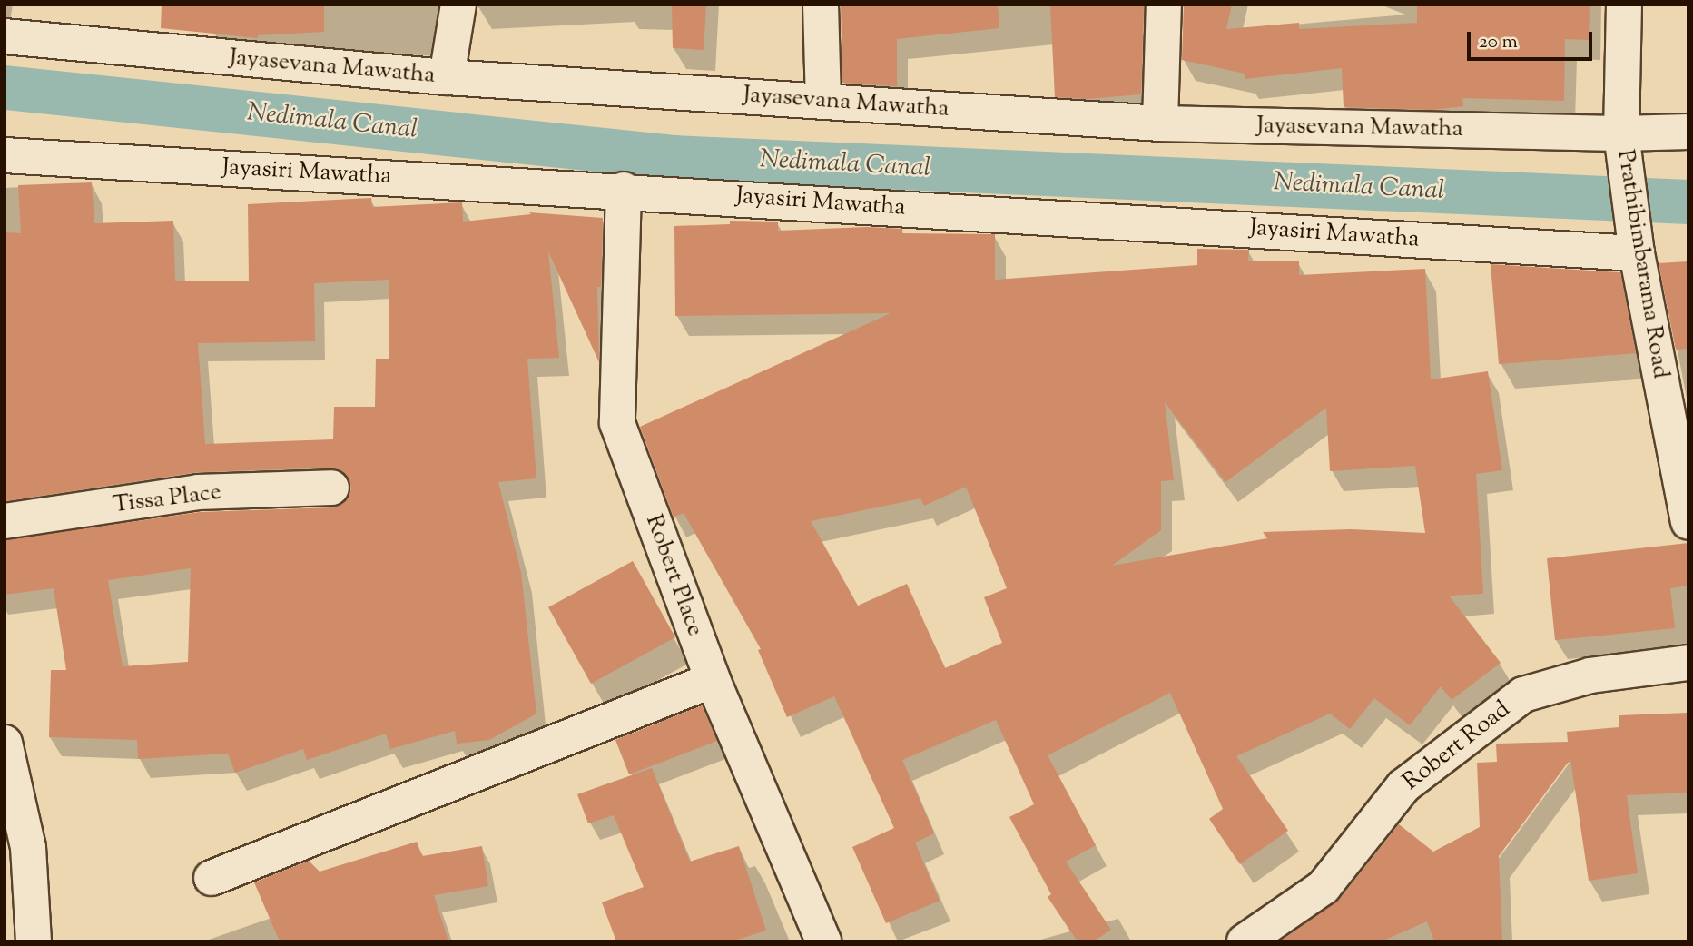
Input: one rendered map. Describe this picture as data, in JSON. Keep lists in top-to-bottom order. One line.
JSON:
{"streets":{"street":["Jayasevana Mawatha","Jayasiri Mawatha","Prathibimbarama Road","Tissa Place","Robert Place","Robert Road"]},"crossings":[["Jayasevana Mawatha","Prathibimbarama Road"],["Jayasiri Mawatha","Prathibimbarama Road"],["Jayasiri Mawatha","Robert Place"]],"water":["Nedimala Canal"],"scale_bar":"20 m"}
